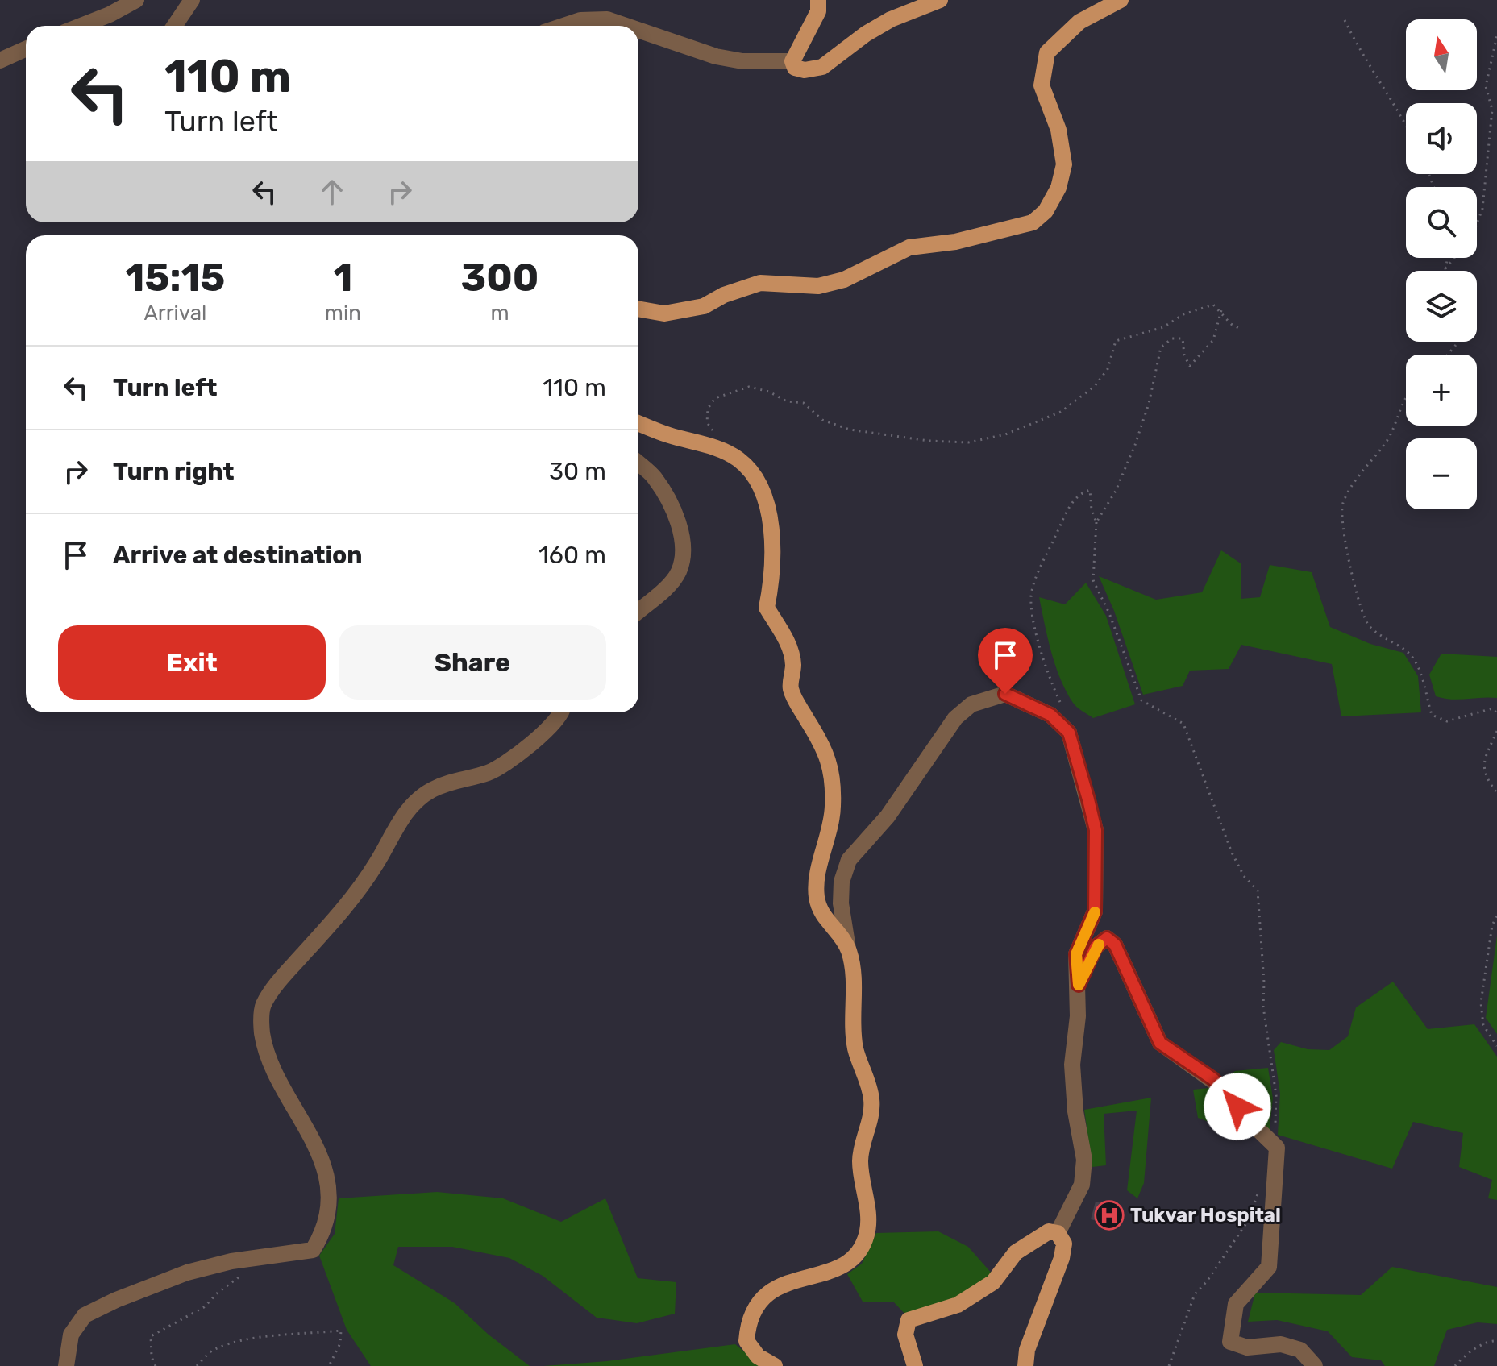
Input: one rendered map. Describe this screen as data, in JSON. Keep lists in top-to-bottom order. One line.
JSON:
{"places":{"hospital":["Tukvar Hospital"]},"north":"top","page":{"map_buttons":["+","−"],"turn":["110 m","Turn left"],"eta":["15:15","Arrival","1","min","300","m"],"list":[{"name":"Turn left","value":"110 m"},{"name":"Turn right","value":"30 m"},{"name":"Arrive at destination","value":"160 m"}],"buttons":["Exit","Share"]}}
